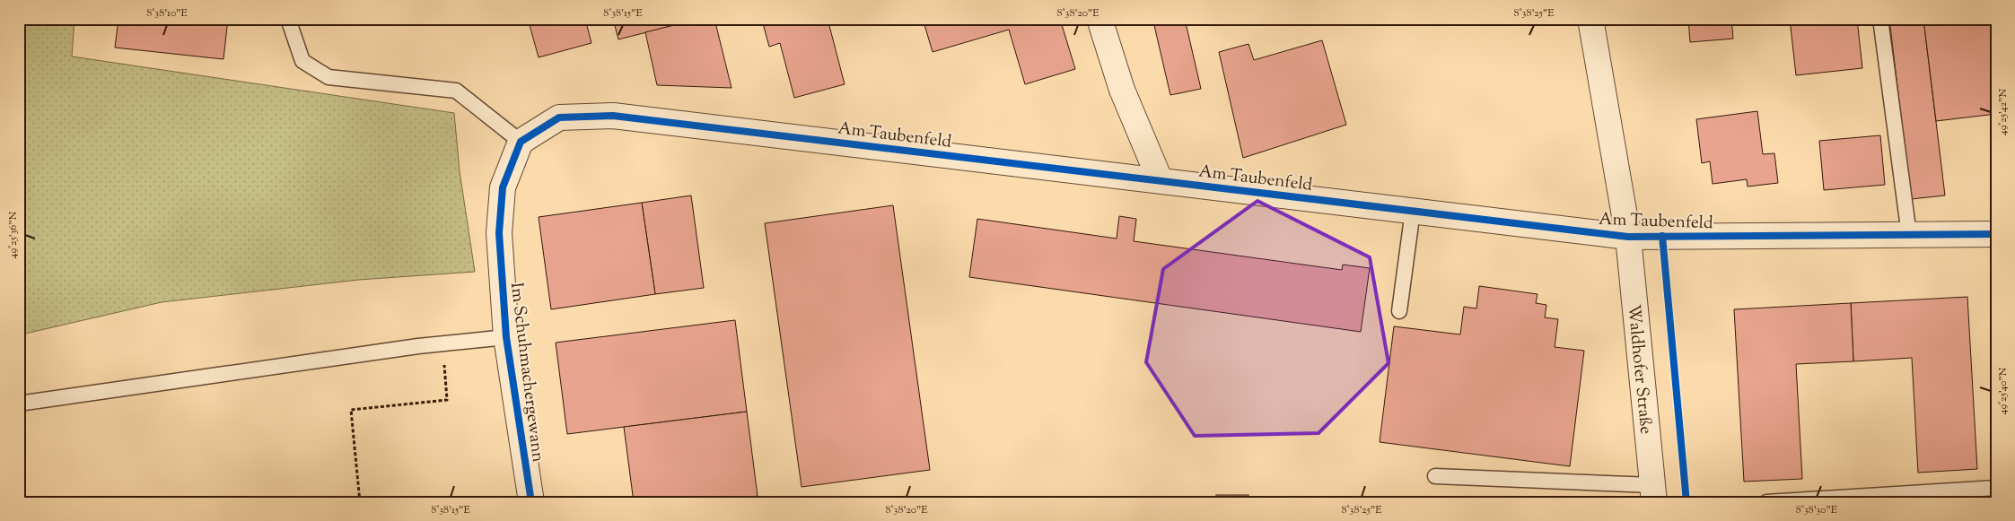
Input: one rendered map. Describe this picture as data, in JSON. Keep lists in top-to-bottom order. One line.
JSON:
{"streets":{"street":["Am Taubenfeld","Waldhofer Straße","Im Schuhmachergewann"]},"crossings":[["Am Taubenfeld","Waldhofer Straße"],["Am Taubenfeld","Im Schuhmachergewann"]],"coordinates":["8°38'10\"E","8°38'15\"E","8°38'20\"E","8°38'25\"E","49°25'42\"N","49°25'36\"N","49°25'40\"N","8°38'30\"E"]}
